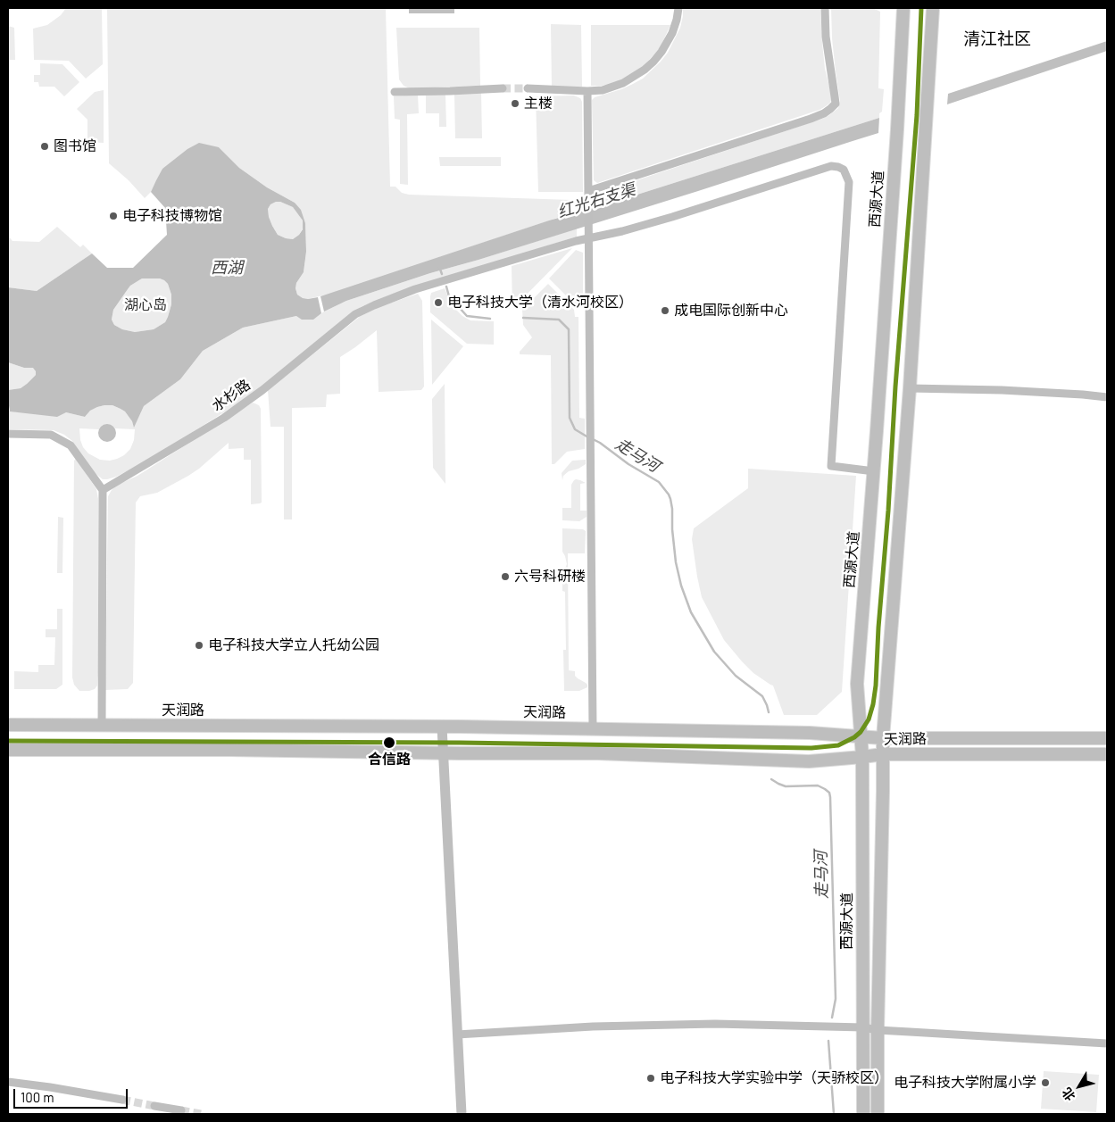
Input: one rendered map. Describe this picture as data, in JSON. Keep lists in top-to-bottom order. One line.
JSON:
{"streets":{"main road":["西源大道","天润路"],"street":["水杉路"]},"crossings":[["西源大道","水杉路"],["西源大道","天润路"]],"districts":["清江社区"],"water":["红光右支渠","西湖","走马河"],"parks":["湖心岛"],"places":["主楼","图书馆","电子科技博物馆","电子科技大学（清水河校区）","成电国际创新中心","六号科研楼","电子科技大学立人托幼公园","合信路","电子科技大学实验中学（天骄校区）","电子科技大学附属小学"],"scale_bar":"100 m","north":"bottom left"}
